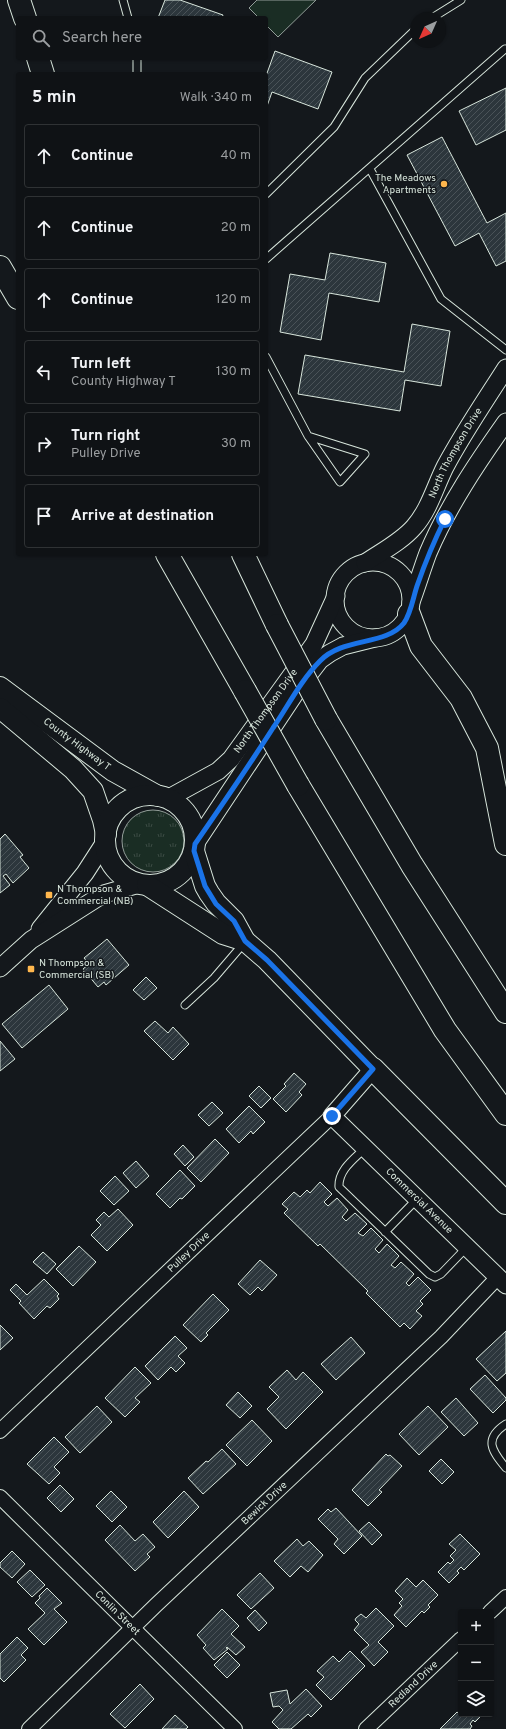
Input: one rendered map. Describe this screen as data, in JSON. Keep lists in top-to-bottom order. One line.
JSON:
{"streets":{"main road":["County Highway T"],"street":["North Thompson Drive","Commercial Avenue","Pulley Drive","Bewick Drive","Conlin Street","Redland Drive"]},"crossings":[["North Thompson Drive","County Highway T"],["Commercial Avenue","Pulley Drive"],["Commercial Avenue","Bewick Drive"],["Bewick Drive","Conlin Street"]],"places":{"other":["The Meadows Apartments"],"transit":["N Thompson & Commercial (NB)","N Thompson & Commercial (SB)"]},"north":"bottom left","page":{"search":"Search here","heading":["5 min","Walk · 340 m"],"list":[["Continue","40 m"],["Continue","20 m"],["Continue","120 m"],["Turn left","County Highway T","130 m"],["Turn right","Pulley Drive","30 m"],"Arrive at destination"],"map_buttons":["+","−"]}}
